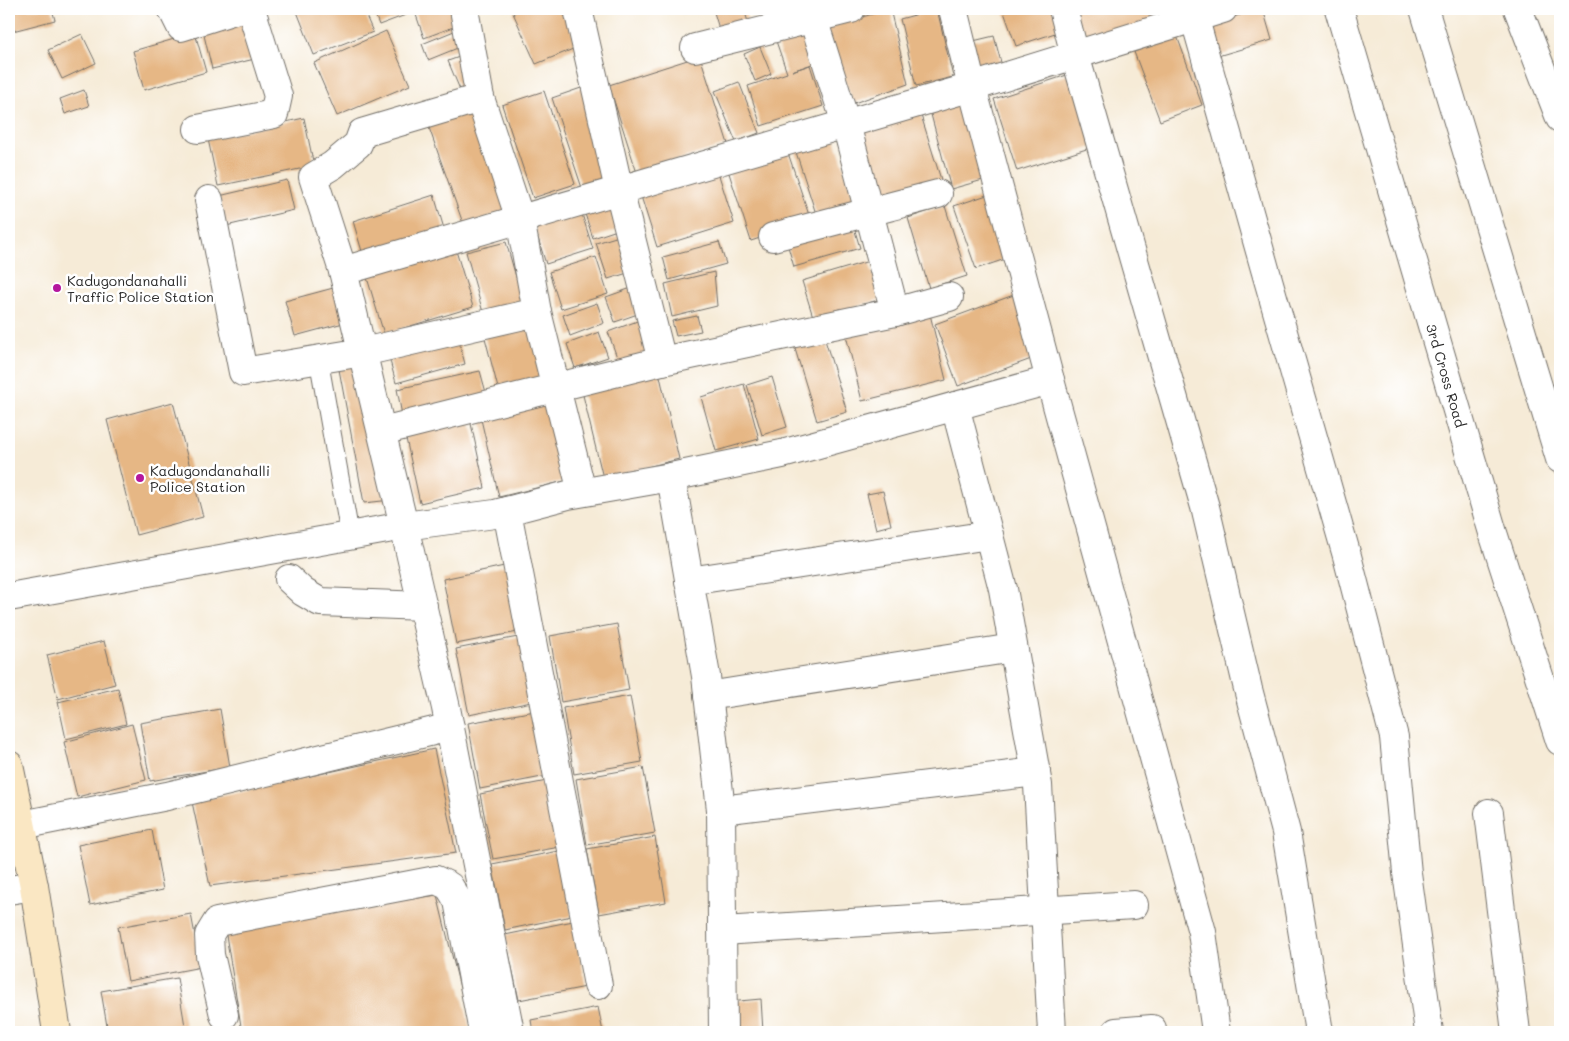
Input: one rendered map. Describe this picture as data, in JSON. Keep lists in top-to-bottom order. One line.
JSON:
{"streets":{"street":["3rd Cross Road"]},"places":["Kadugondanahalli Traffic Police Station","Kadugondanahalli Police Station"]}
